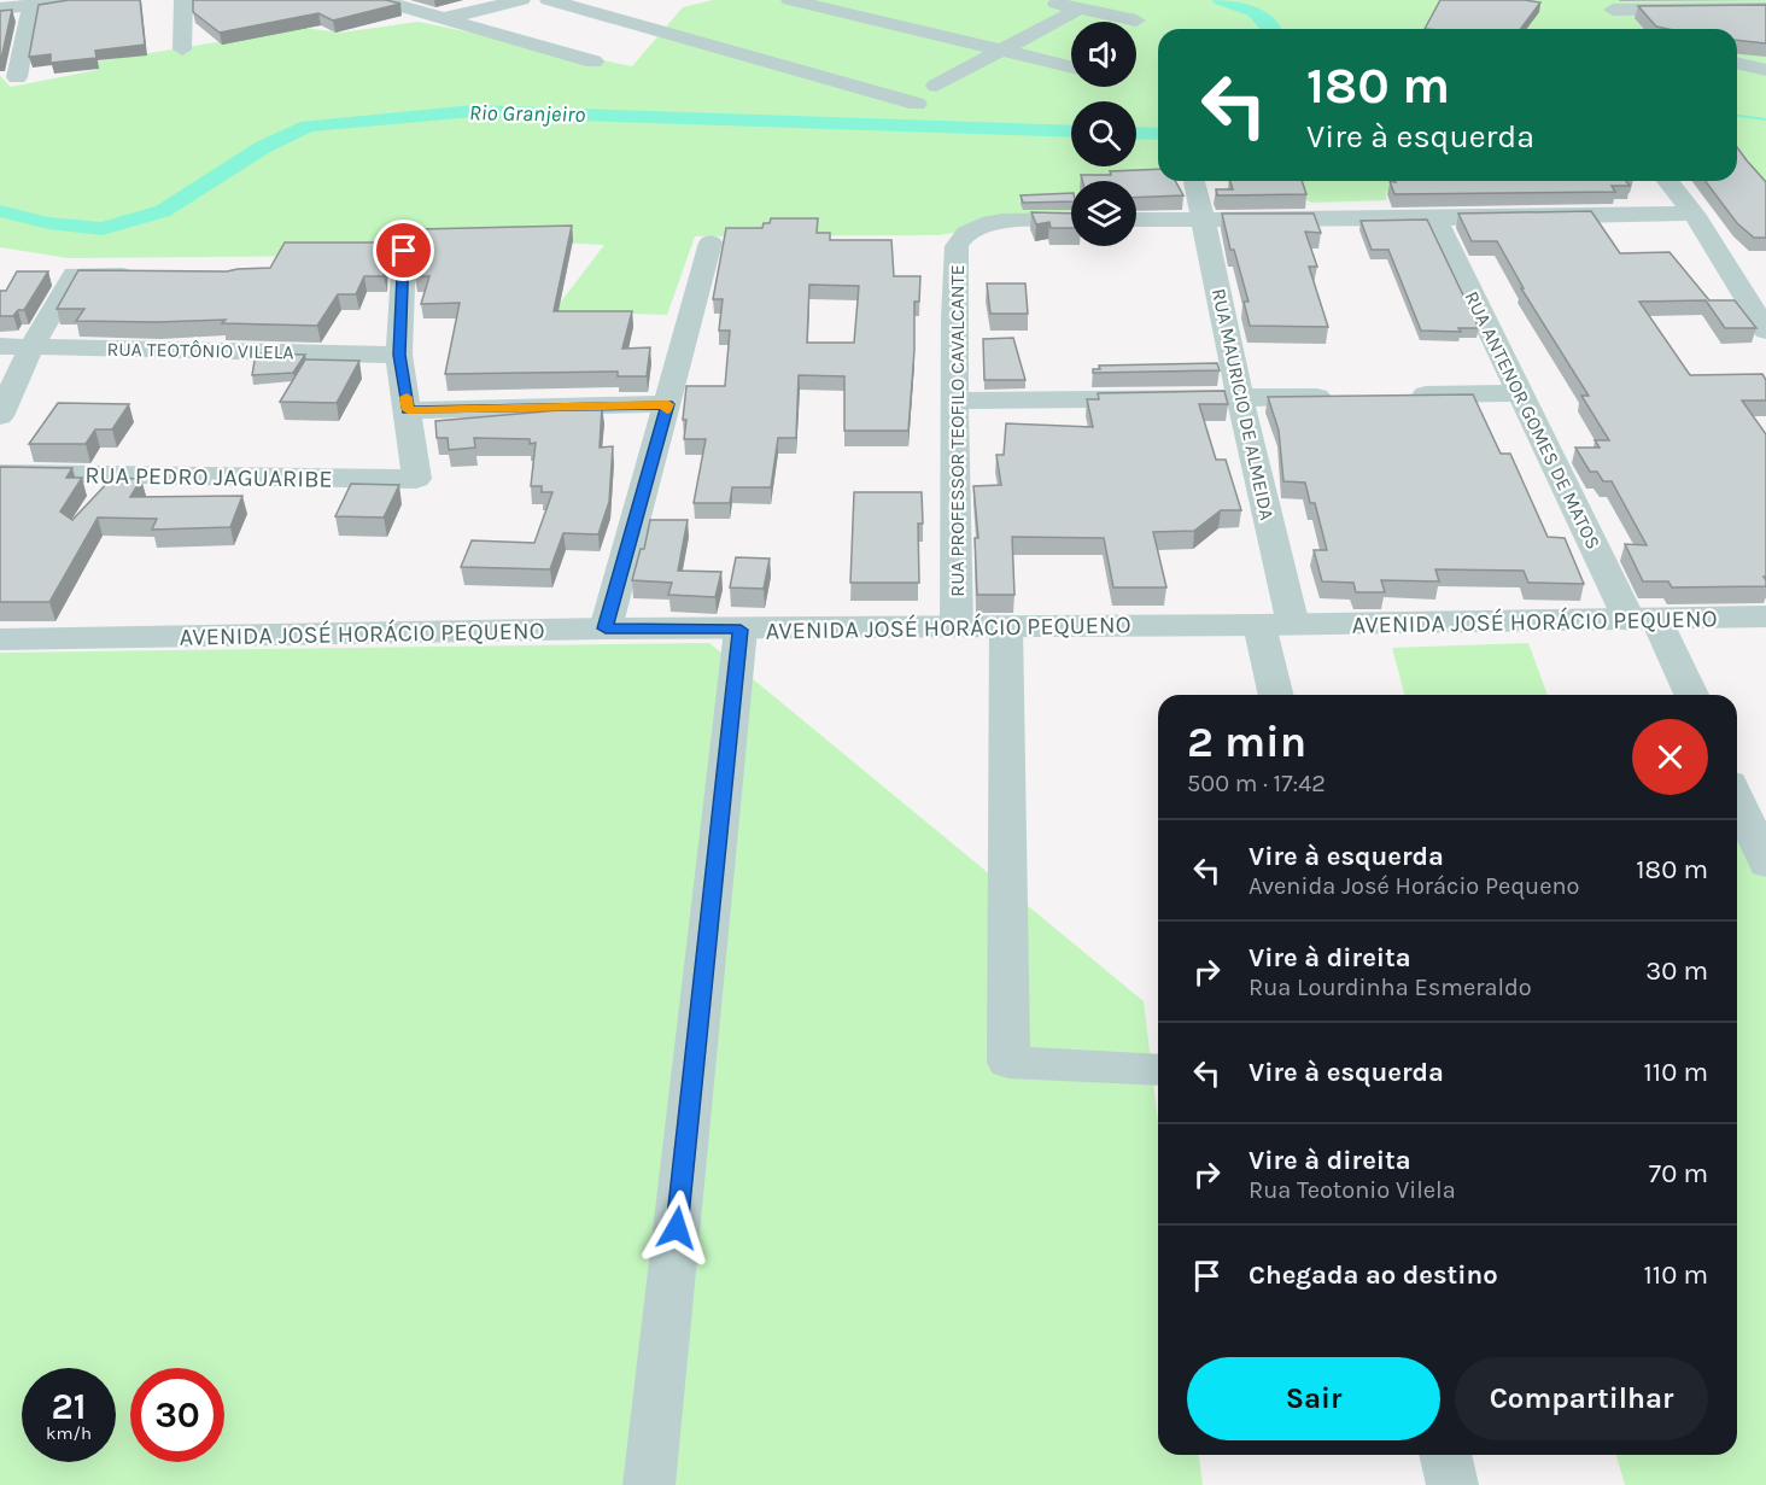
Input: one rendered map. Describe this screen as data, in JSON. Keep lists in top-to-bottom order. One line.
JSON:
{"streets":{"street":["RUA TEOTÔNIO VILELA","RUA MAURICIO DE ALMEIDA","RUA ANTENOR GOMES DE MATOS","RUA PROFESSOR TEOFILO CAVALCANTE","RUA PEDRO JAGUARIBE","AVENIDA JOSÉ HORÁCIO PEQUENO"]},"crossings":[["RUA MAURICIO DE ALMEIDA","AVENIDA JOSÉ HORÁCIO PEQUENO"],["RUA ANTENOR GOMES DE MATOS","AVENIDA JOSÉ HORÁCIO PEQUENO"],["RUA PROFESSOR TEOFILO CAVALCANTE","AVENIDA JOSÉ HORÁCIO PEQUENO"]],"water":["Rio Granjeiro"],"page":{"turn":["180 m","Vire à esquerda"],"heading":["2 min","500 m · 17:42"],"list":[{"name":"Vire à esquerda","note":"Avenida José Horácio Pequeno","value":"180 m"},{"name":"Vire à direita","note":"Rua Lourdinha Esmeraldo","value":"30 m"},{"name":"Vire à esquerda","value":"110 m"},{"name":"Vire à direita","note":"Rua Teotonio Vilela","value":"70 m"},{"name":"Chegada ao destino","value":"110 m"}],"buttons":["Sair","Compartilhar"],"speed":"21 km/h","limit":"30"}}
